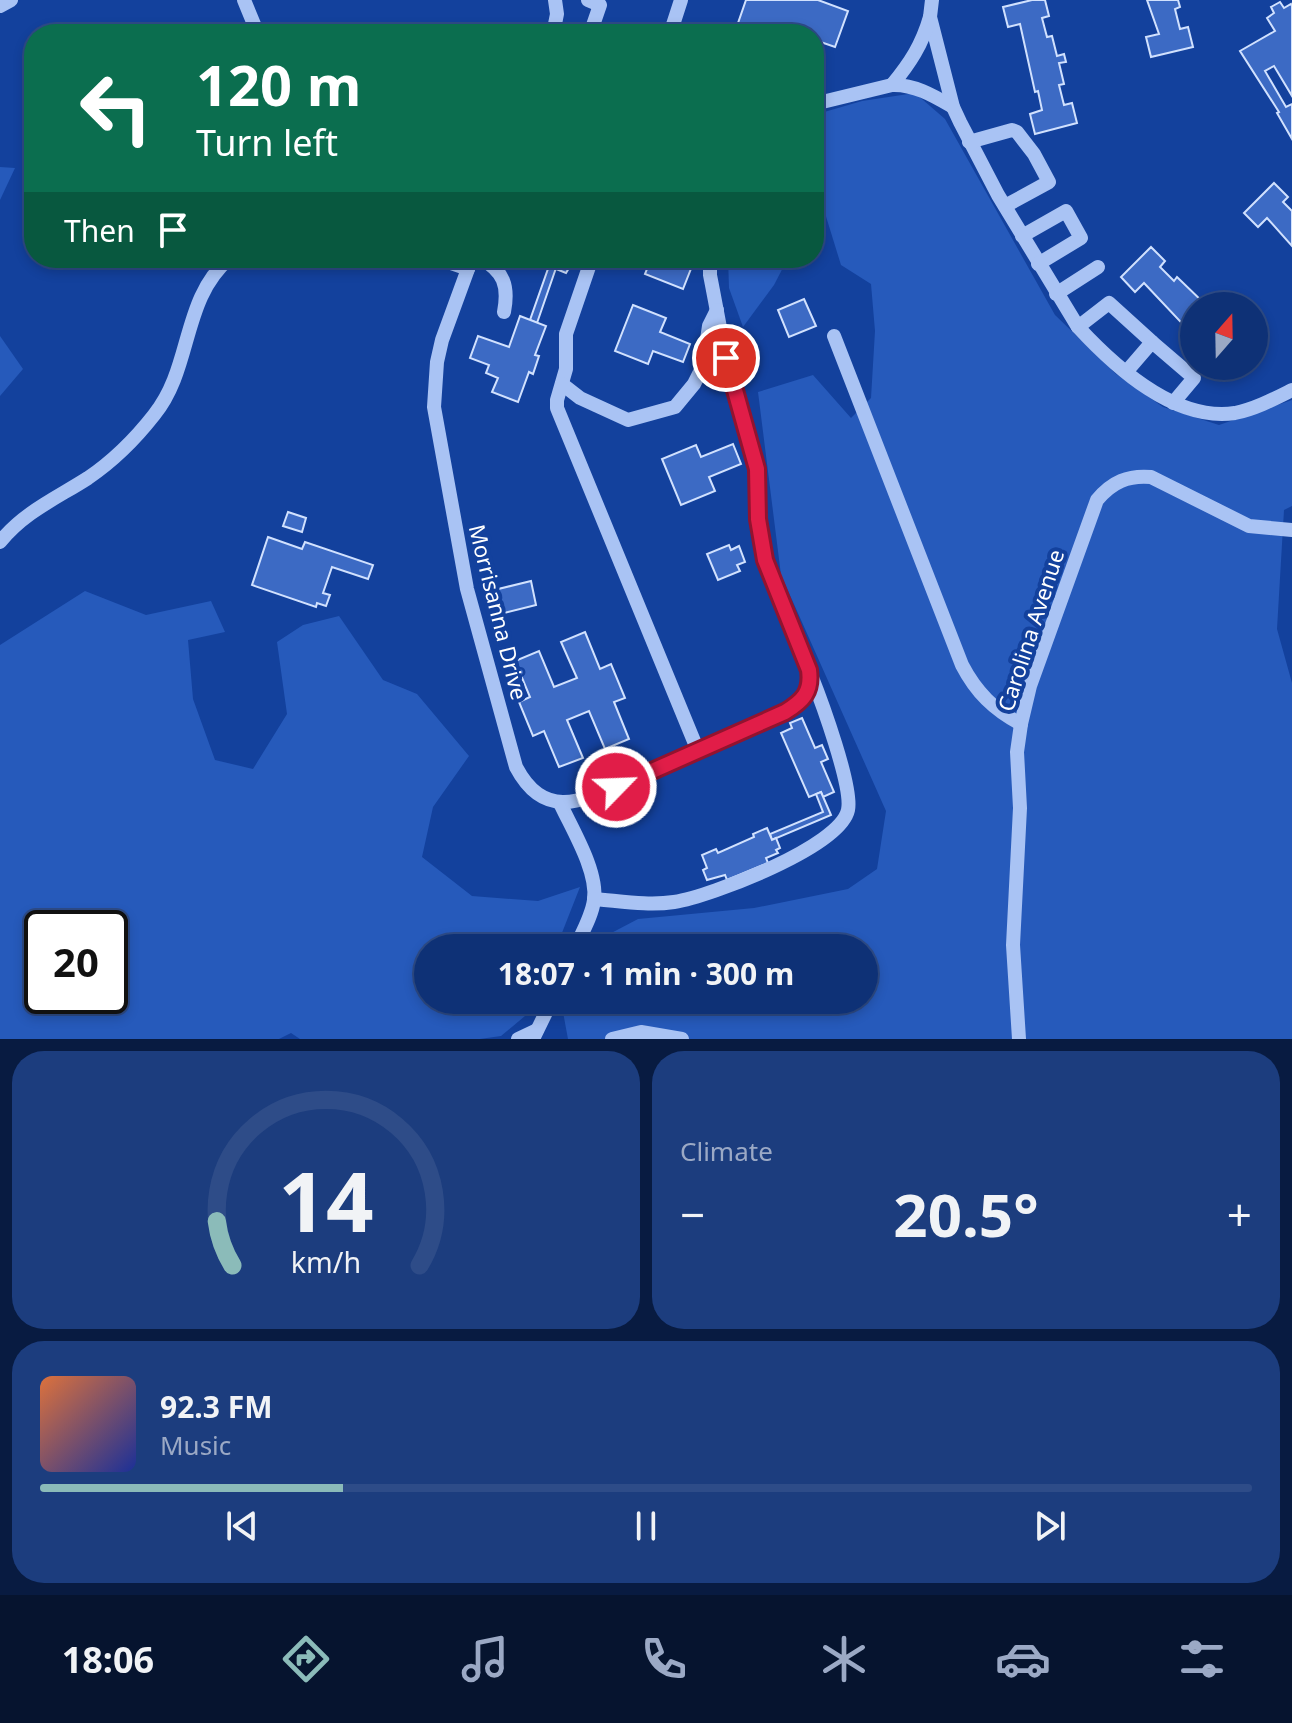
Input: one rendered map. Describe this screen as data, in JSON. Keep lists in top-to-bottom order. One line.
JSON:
{"streets":{"street":["Morrisanna Drive","Carolina Avenue"]},"north":"top","page":{"turn":["120 m","Turn left"],"then":"Then","limit":"20","trip":"18:07 · 1 min · 300 m","tile":"Climate","heat":["−","20.5°","+"],"song":["92.3 FM","Music"],"tabs":"18:06","gauge":["14","km/h"]}}
